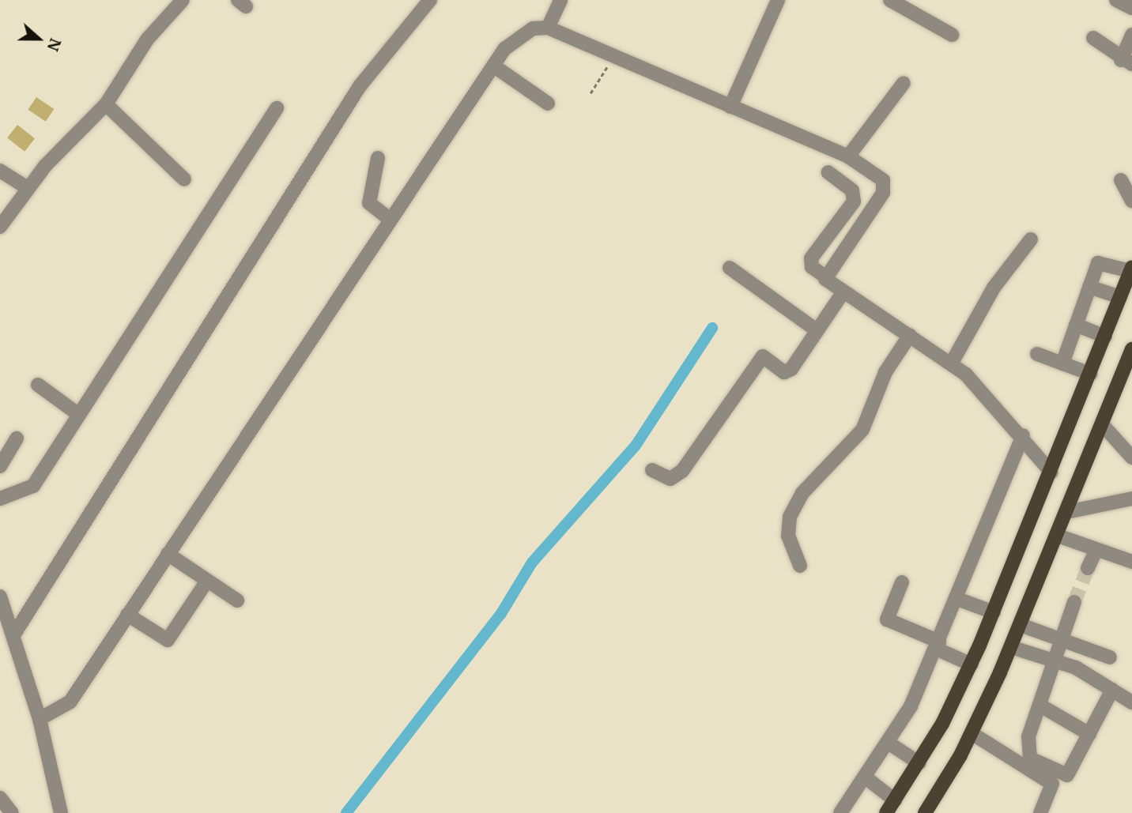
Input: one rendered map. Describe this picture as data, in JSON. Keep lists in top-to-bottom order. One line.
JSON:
{"north":"right"}
